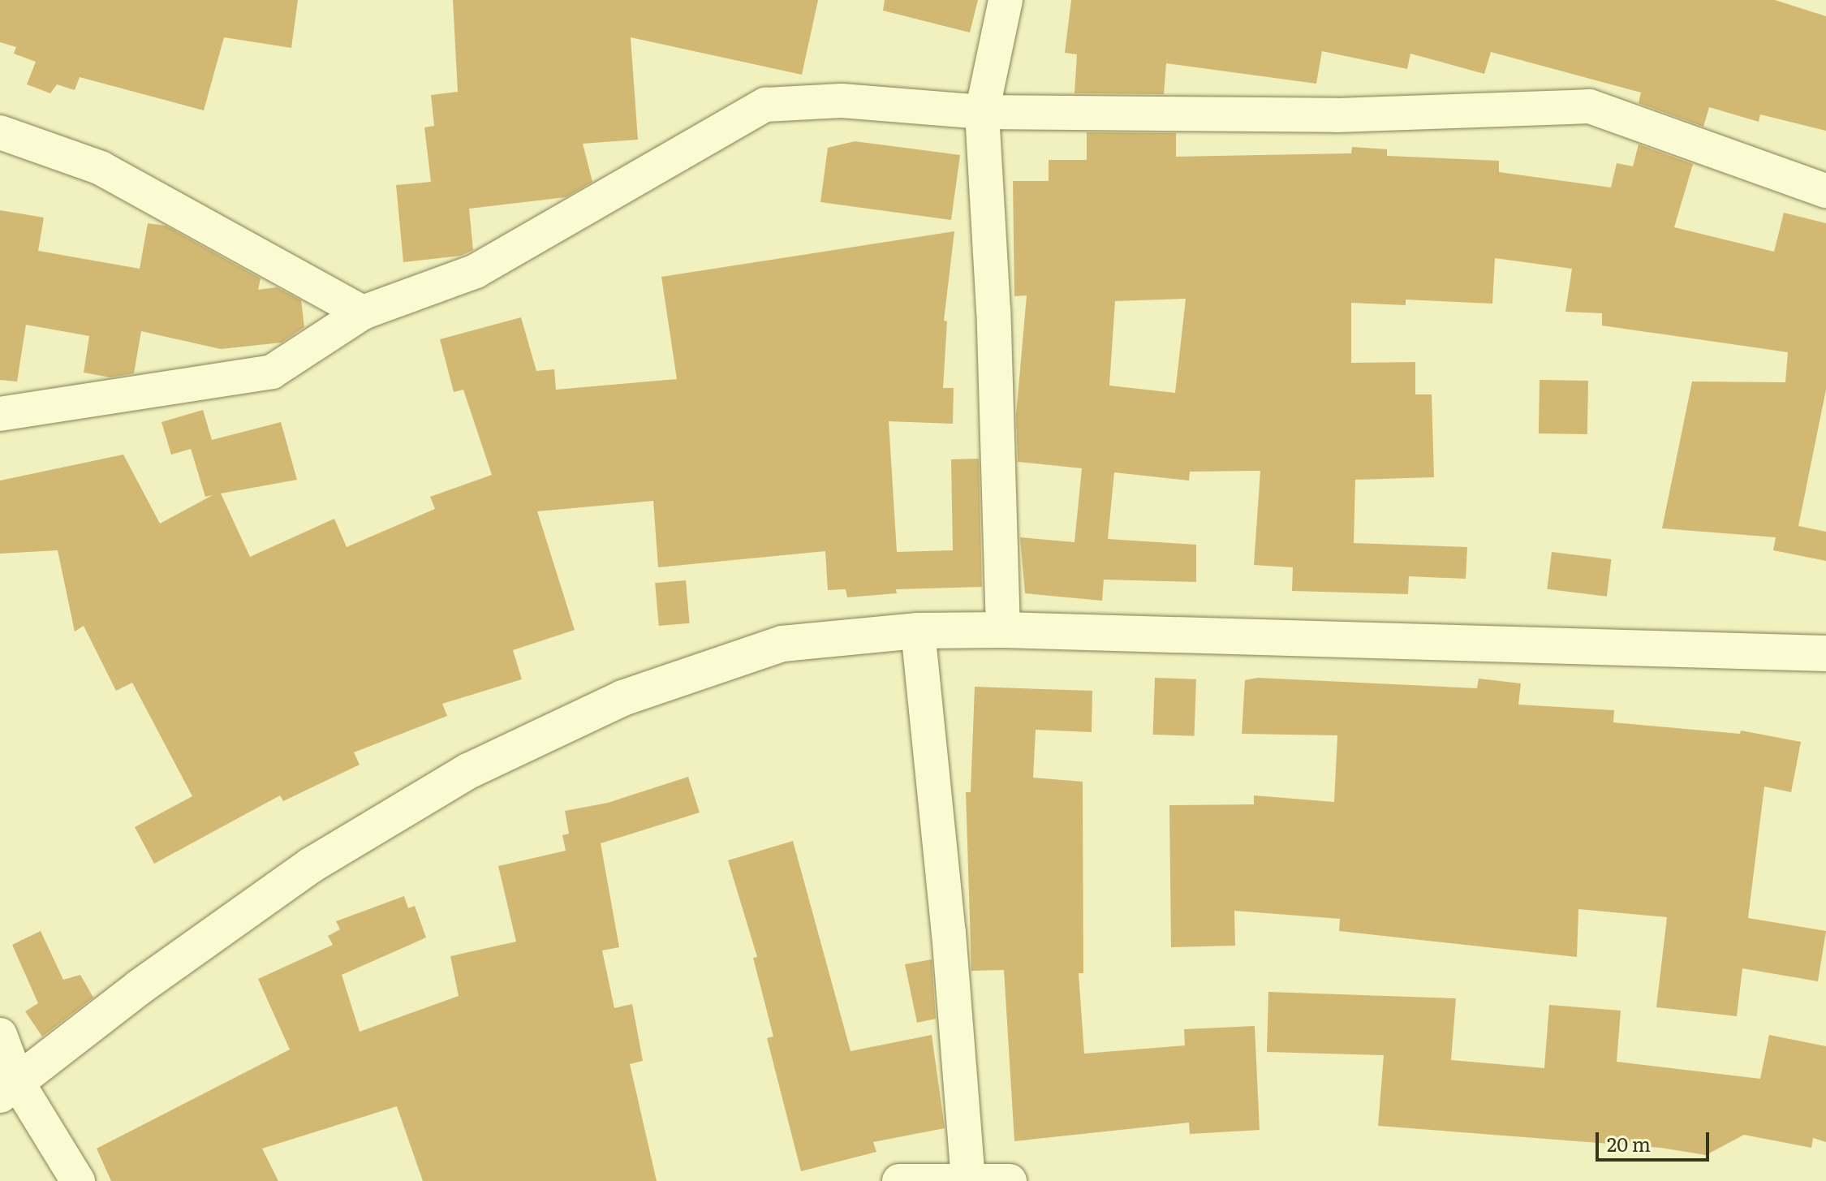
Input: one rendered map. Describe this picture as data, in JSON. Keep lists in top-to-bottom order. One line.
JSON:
{"scale_bar":"20 m"}
